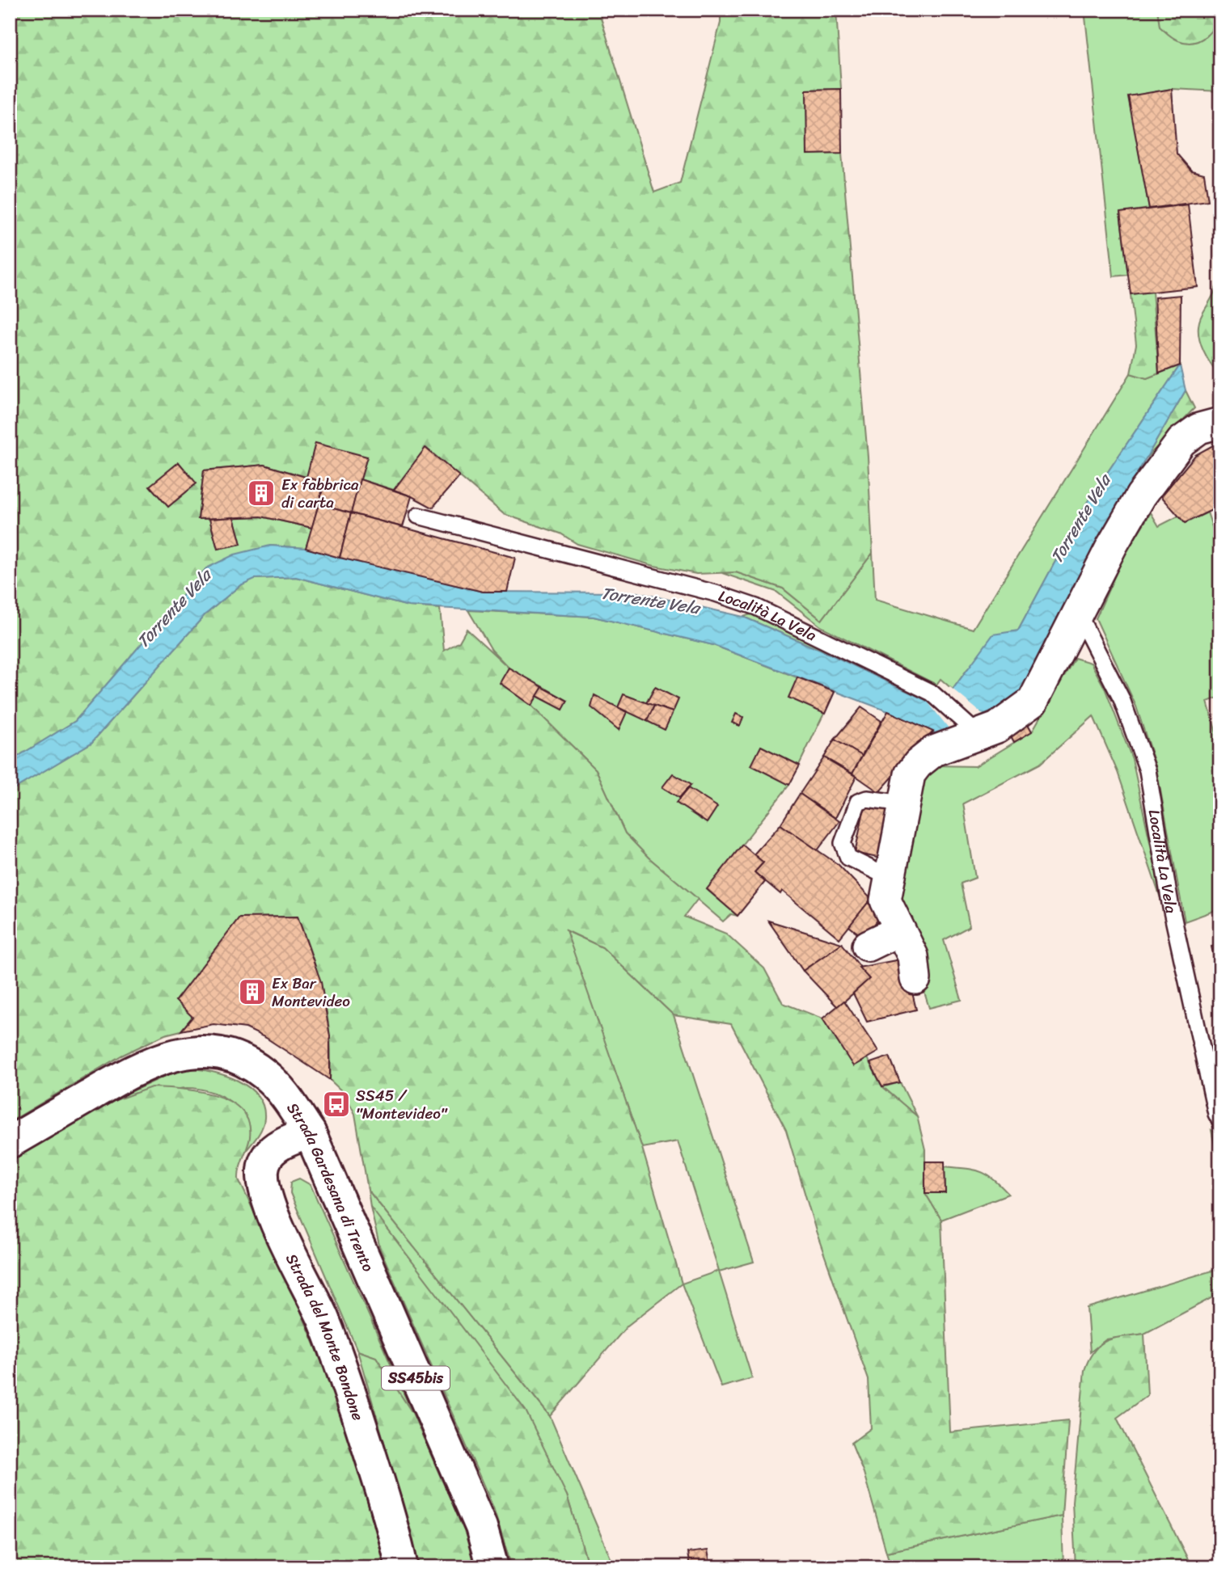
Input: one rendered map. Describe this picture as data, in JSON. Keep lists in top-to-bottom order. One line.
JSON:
{"streets":{"main road":["Strada Gardesana di Trento","Strada del Monte Bondone","SS45bis"],"lane":["Località La Vela"]},"crossings":[["Strada Gardesana di Trento","Strada del Monte Bondone"]],"water":["Torrente Vela"],"places":{"building":["Ex fabbrica di carta","Ex Bar Montevideo"],"bus stop":["SS45 / \"Montevideo\""]}}
